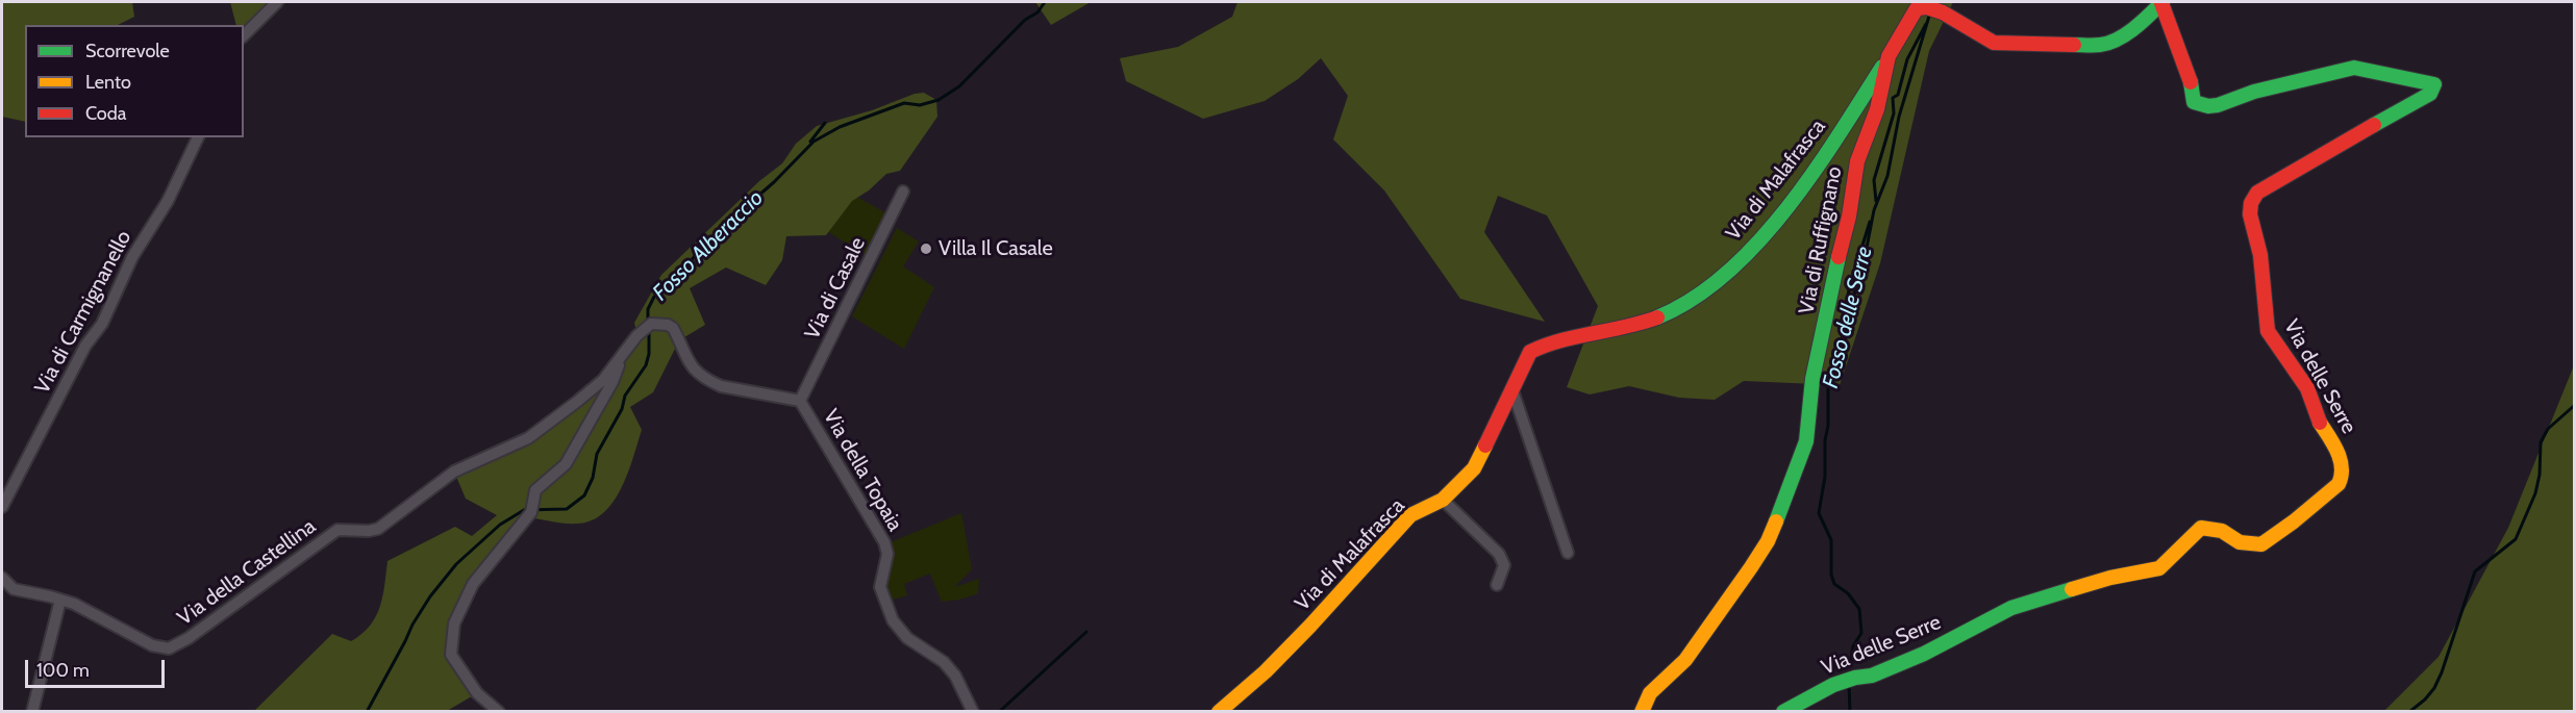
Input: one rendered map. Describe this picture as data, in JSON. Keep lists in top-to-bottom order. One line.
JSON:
{"streets":{"street":["Via di Malafrasca","Via di Ruffignano","Via di Casale","Via di Carmignanello","Via delle Serre","Via della Topaia","Via della Castellina"]},"crossings":[["Via di Malafrasca","Via di Ruffignano"],["Via di Ruffignano","Via delle Serre"],["Via di Casale","Via della Topaia"],["Via di Casale","Via della Castellina"],["Via della Topaia","Via della Castellina"]],"water":["Fosso Alberaccio","Fosso delle Serre"],"places":["Villa Il Casale"],"legend":["Scorrevole","Lento","Coda"],"scale_bar":"100 m"}
